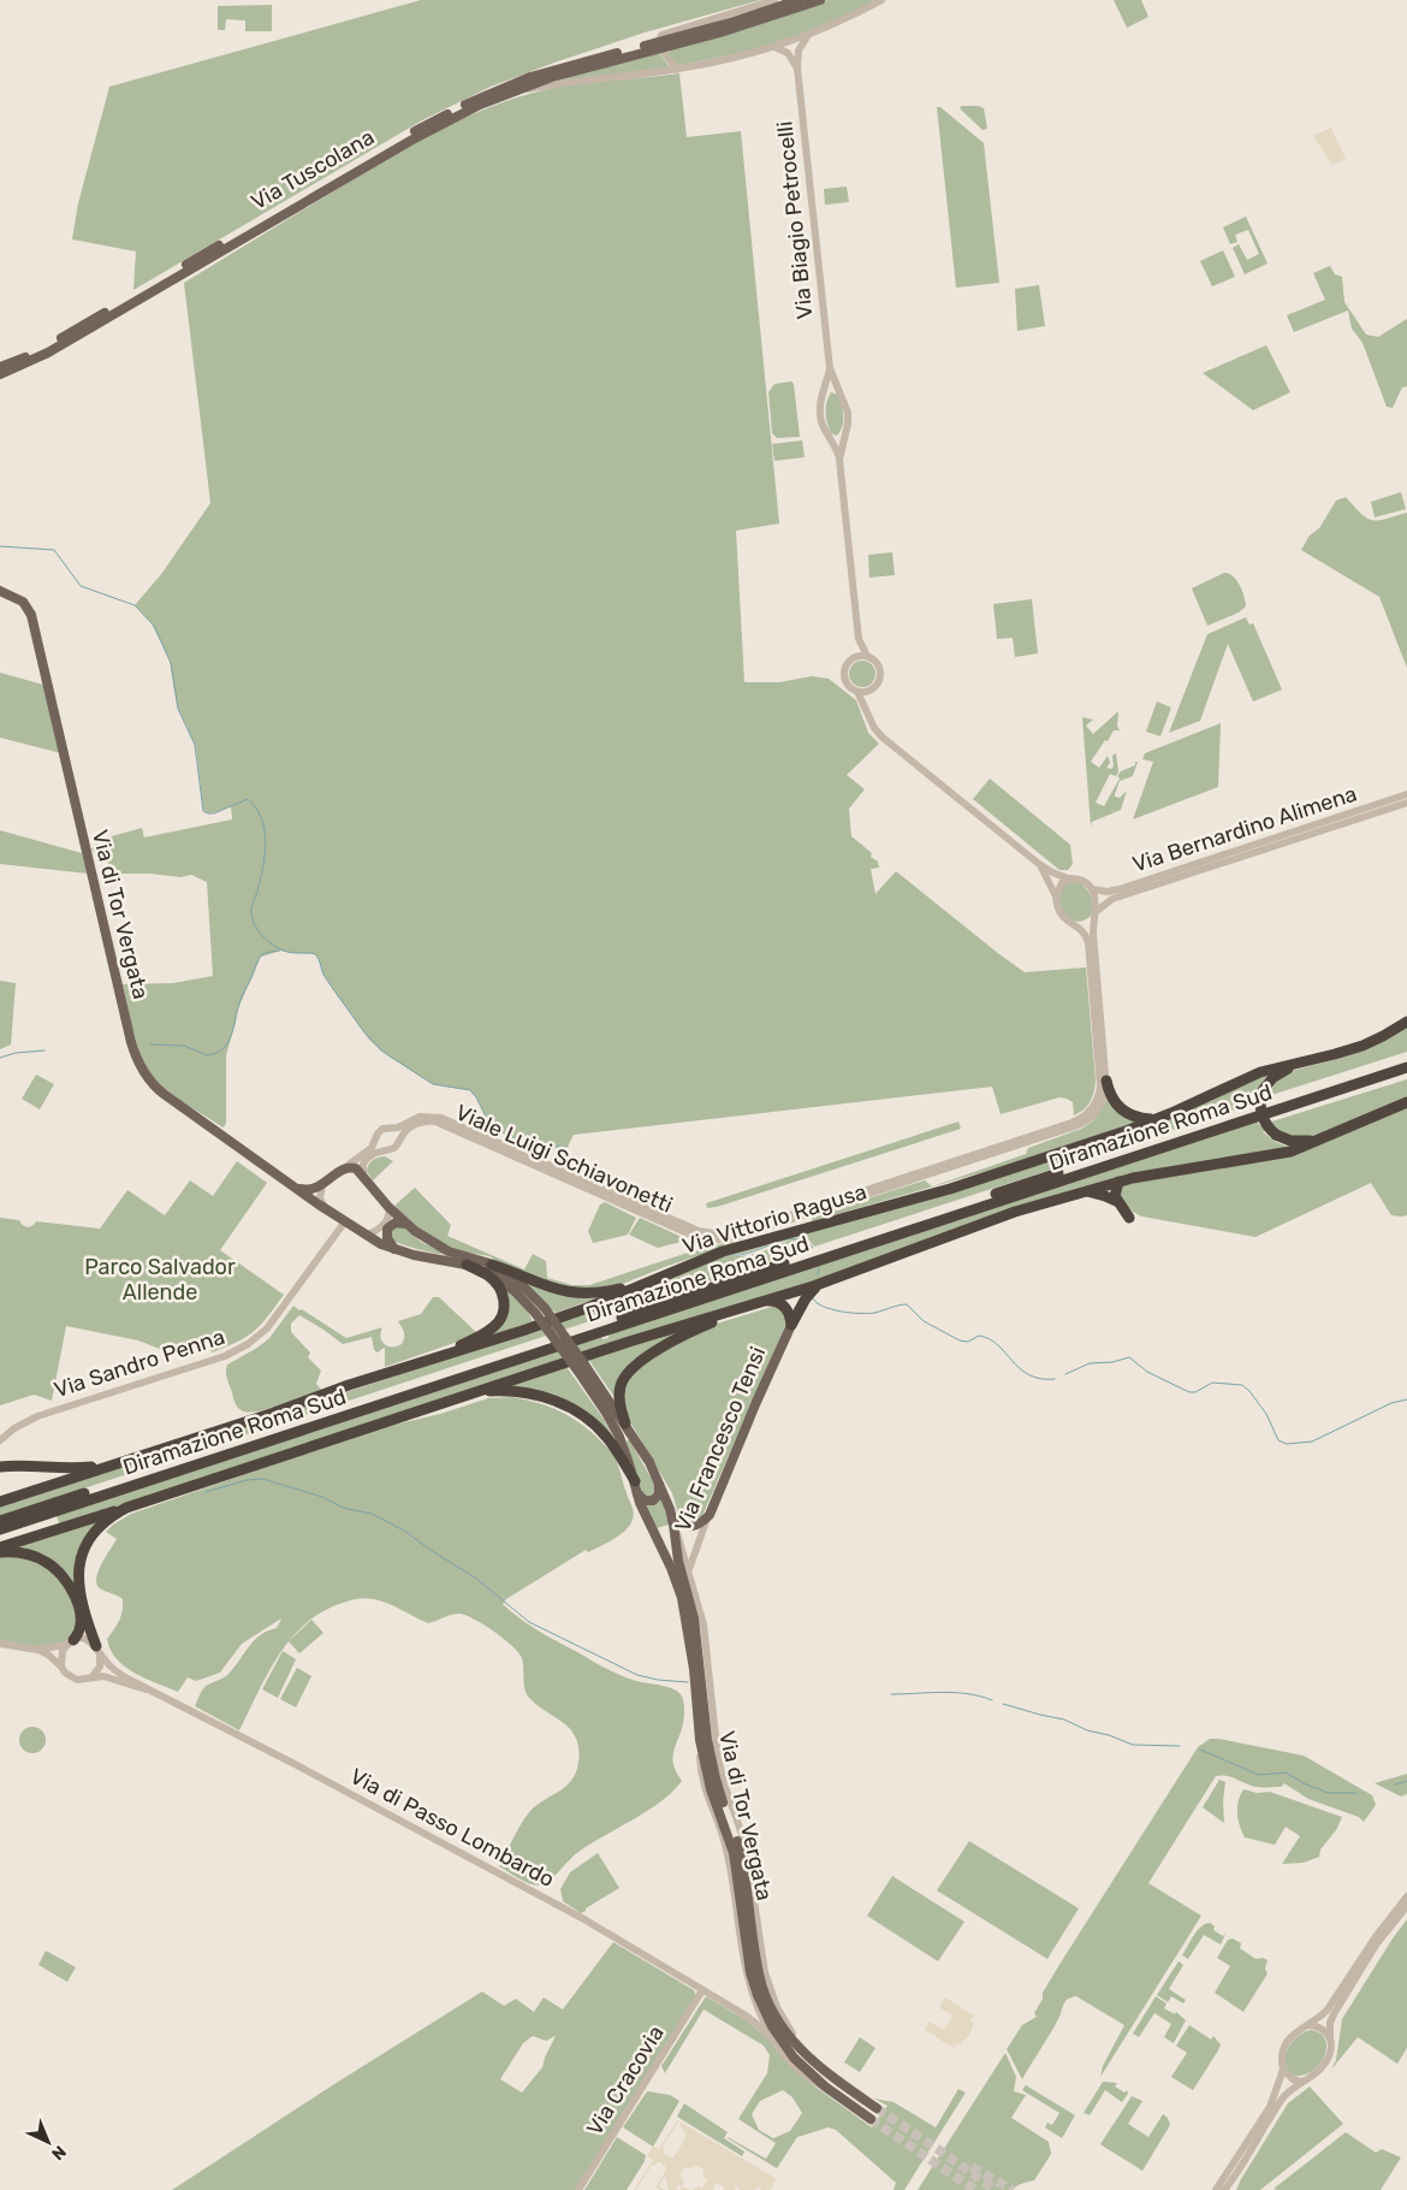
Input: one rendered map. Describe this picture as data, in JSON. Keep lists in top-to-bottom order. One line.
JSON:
{"streets":{"highway":["Diramazione Roma Sud","Via Vittorio Ragusa"],"main road":["Via Tuscolana","Via di Tor Vergata","Via Francesco Tensi"],"street":["Via Biagio Petrocelli","Via Bernardino Alimena","Viale Luigi Schiavonetti","Via Sandro Penna","Via di Passo Lombardo","Via Cracovia"]},"crossings":[["Via Tuscolana","Via Biagio Petrocelli"],["Via Bernardino Alimena","Viale Luigi Schiavonetti"],["Via di Tor Vergata","Viale Luigi Schiavonetti"],["Via di Tor Vergata","Via Sandro Penna"],["Via di Tor Vergata","Via Francesco Tensi"],["Via di Tor Vergata","Via di Passo Lombardo"],["Viale Luigi Schiavonetti","Via Sandro Penna"],["Via di Passo Lombardo","Via Cracovia"]],"parks":["Parco Salvador Allende"],"north":"bottom right"}
